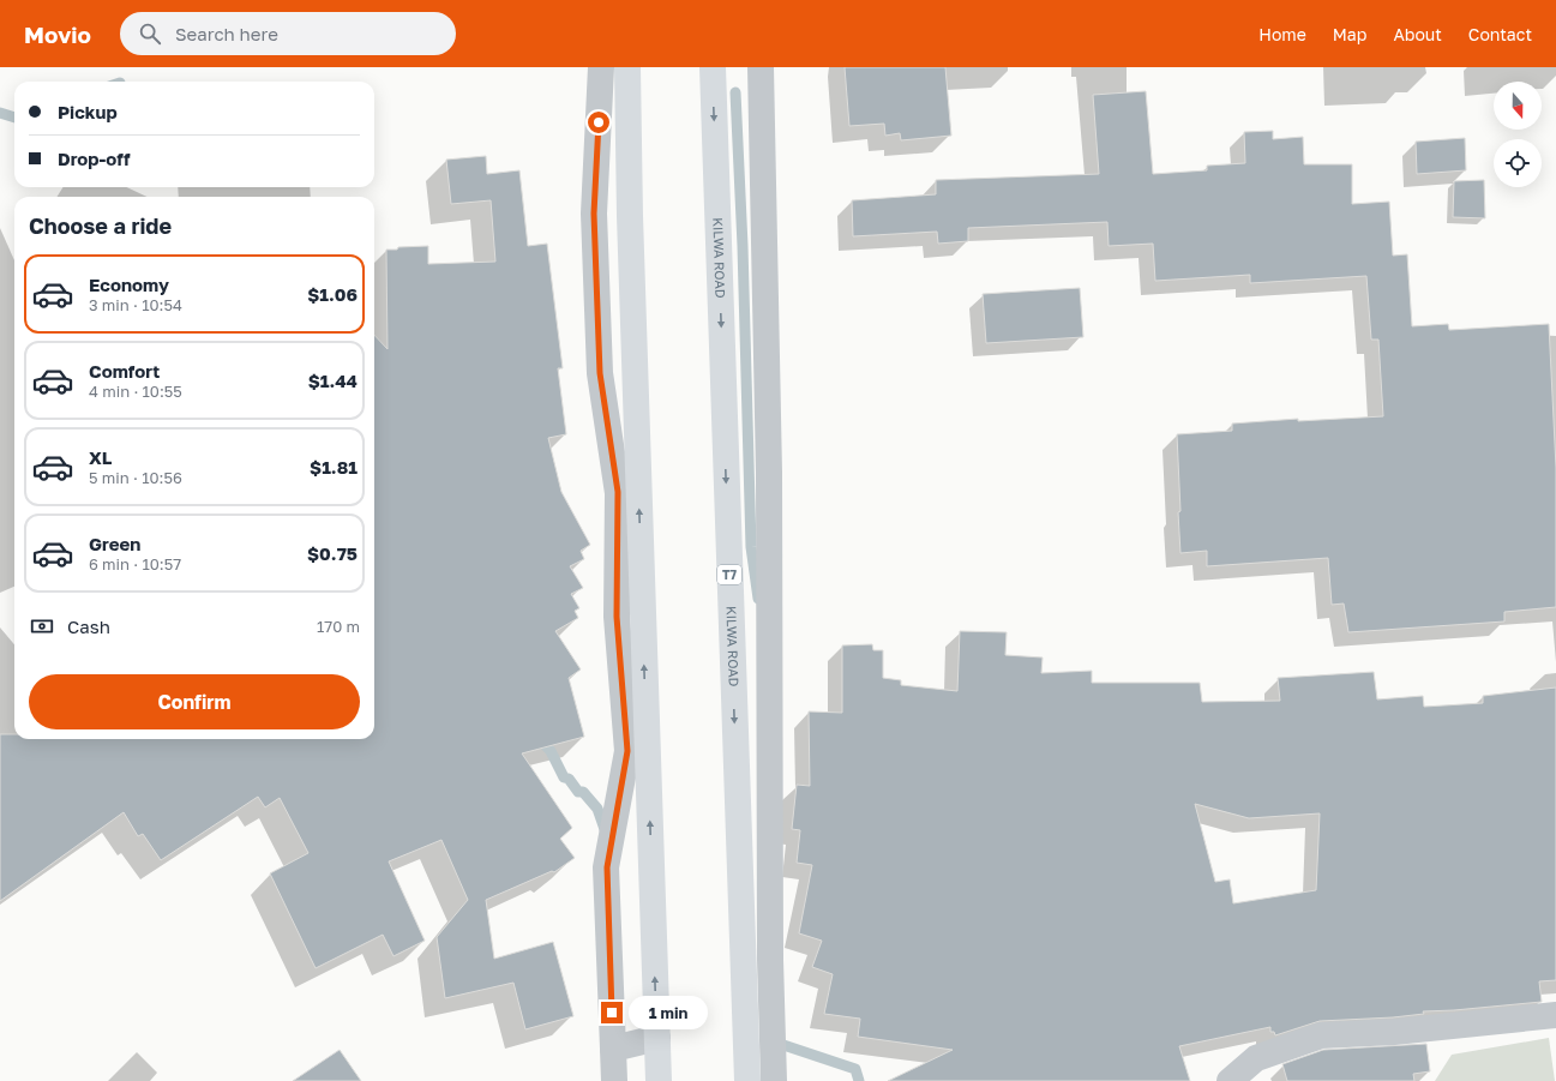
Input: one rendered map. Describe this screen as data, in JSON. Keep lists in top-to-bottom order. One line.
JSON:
{"streets":{"highway":["KILWA ROAD","T7"]},"north":"bottom","page":{"header":"Movio","search":"Search here","nav":["Home","Map","About","Contact"],"banner":["Pickup","Drop-off"],"heading":"Choose a ride","list":[{"name":"Economy","note":"3 min · 10:54","value":"$1.06"},{"name":"Comfort","note":"4 min · 10:55","value":"$1.44"},{"name":"XL","note":"5 min · 10:56","value":"$1.81"},{"name":"Green","note":"6 min · 10:57","value":"$0.75"}],"pay":["Cash","170 m"],"buttons":"Confirm","bubble":"1 min"}}
